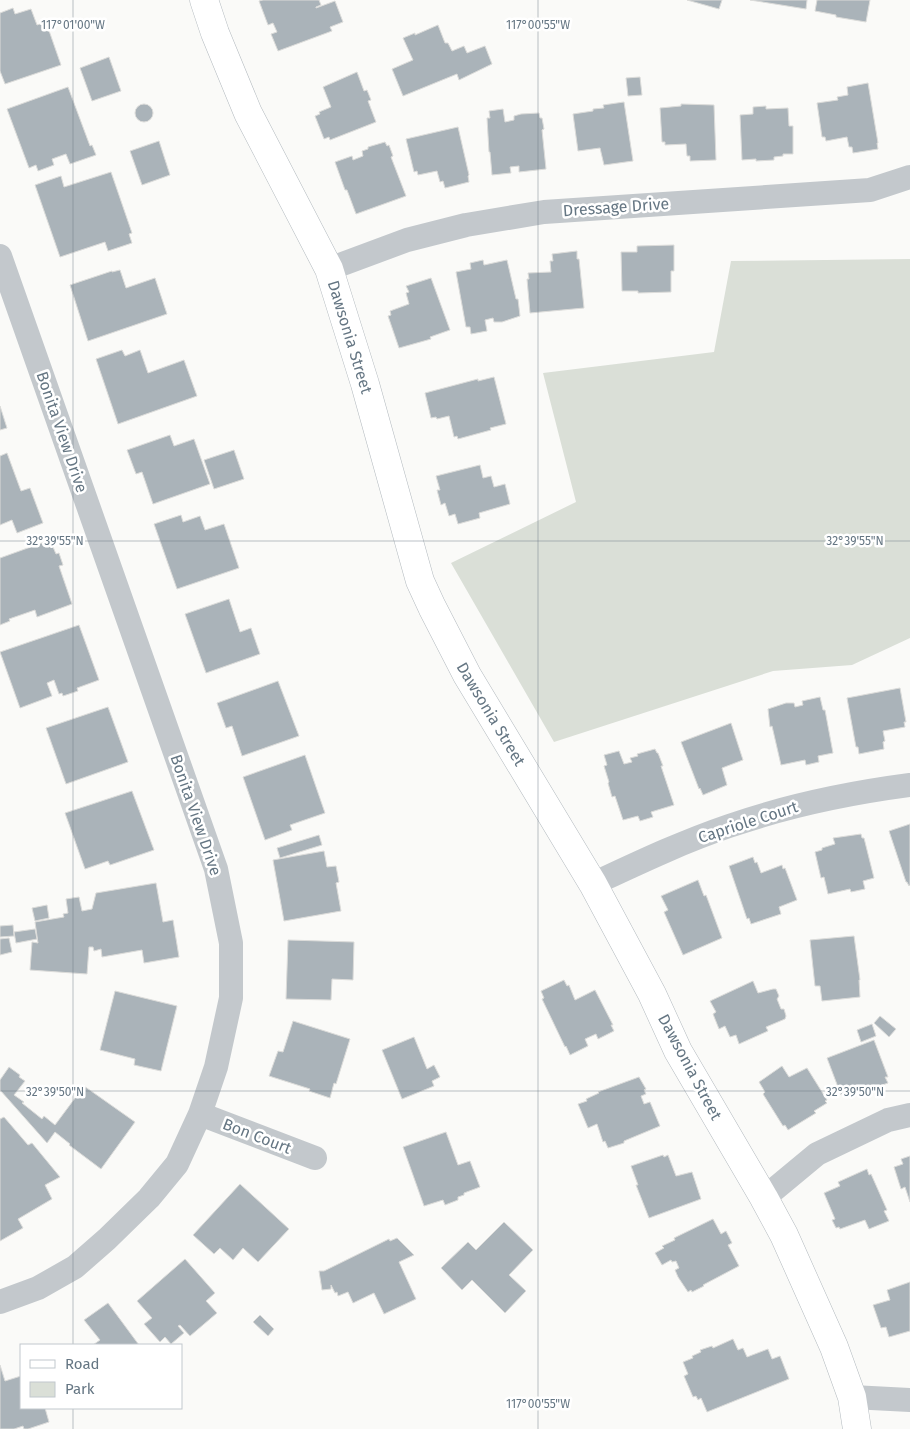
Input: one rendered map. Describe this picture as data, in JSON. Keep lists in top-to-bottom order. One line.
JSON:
{"streets":{"street":["Dressage Drive","Dawsonia Street","Bonita View Drive","Capriole Court","Bon Court"]},"crossings":[["Dressage Drive","Dawsonia Street"],["Dawsonia Street","Capriole Court"],["Bonita View Drive","Bon Court"]],"legend":["Road","Park"],"coordinates":["117°01'00\"W","117°00'55\"W","32°39'55\"N","32°39'50\"N"]}
